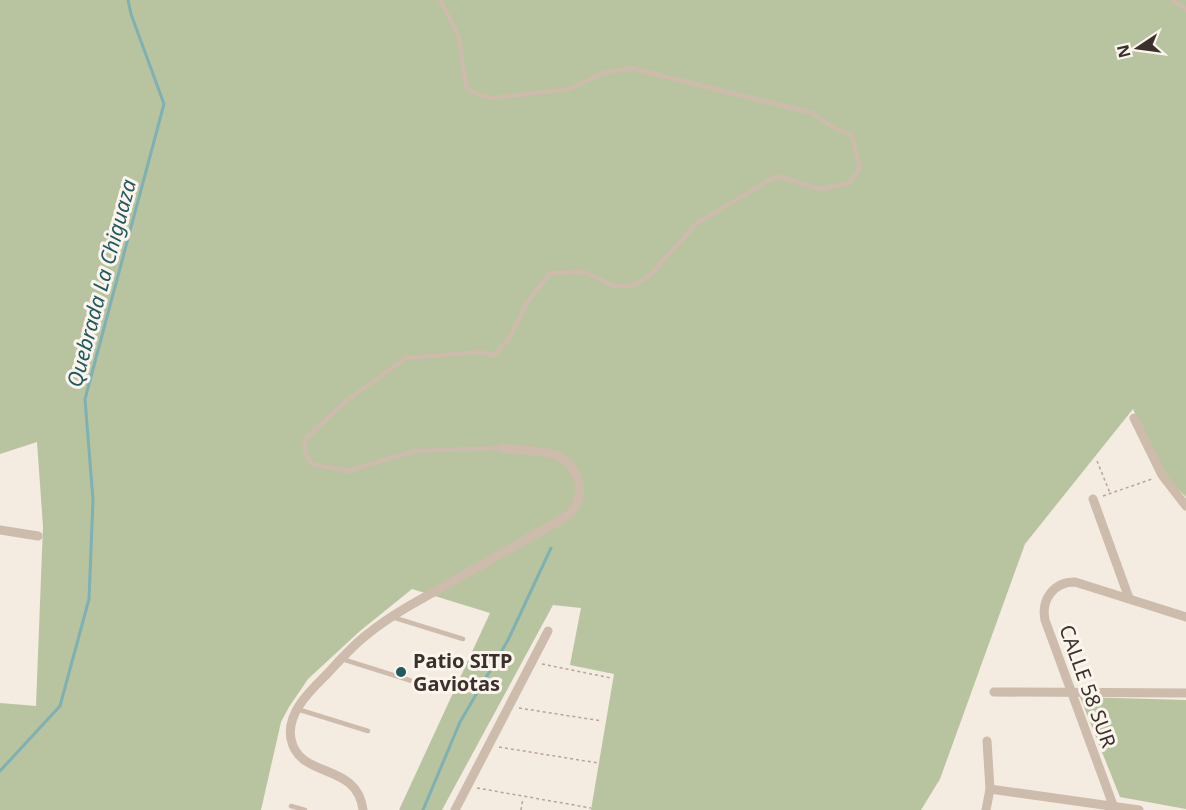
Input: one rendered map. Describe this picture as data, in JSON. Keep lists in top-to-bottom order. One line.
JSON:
{"streets":{"street":["CALLE 58 SUR"]},"water":["Quebrada La Chiguaza"],"places":["Patio SITP Gaviotas"],"north":"left"}
